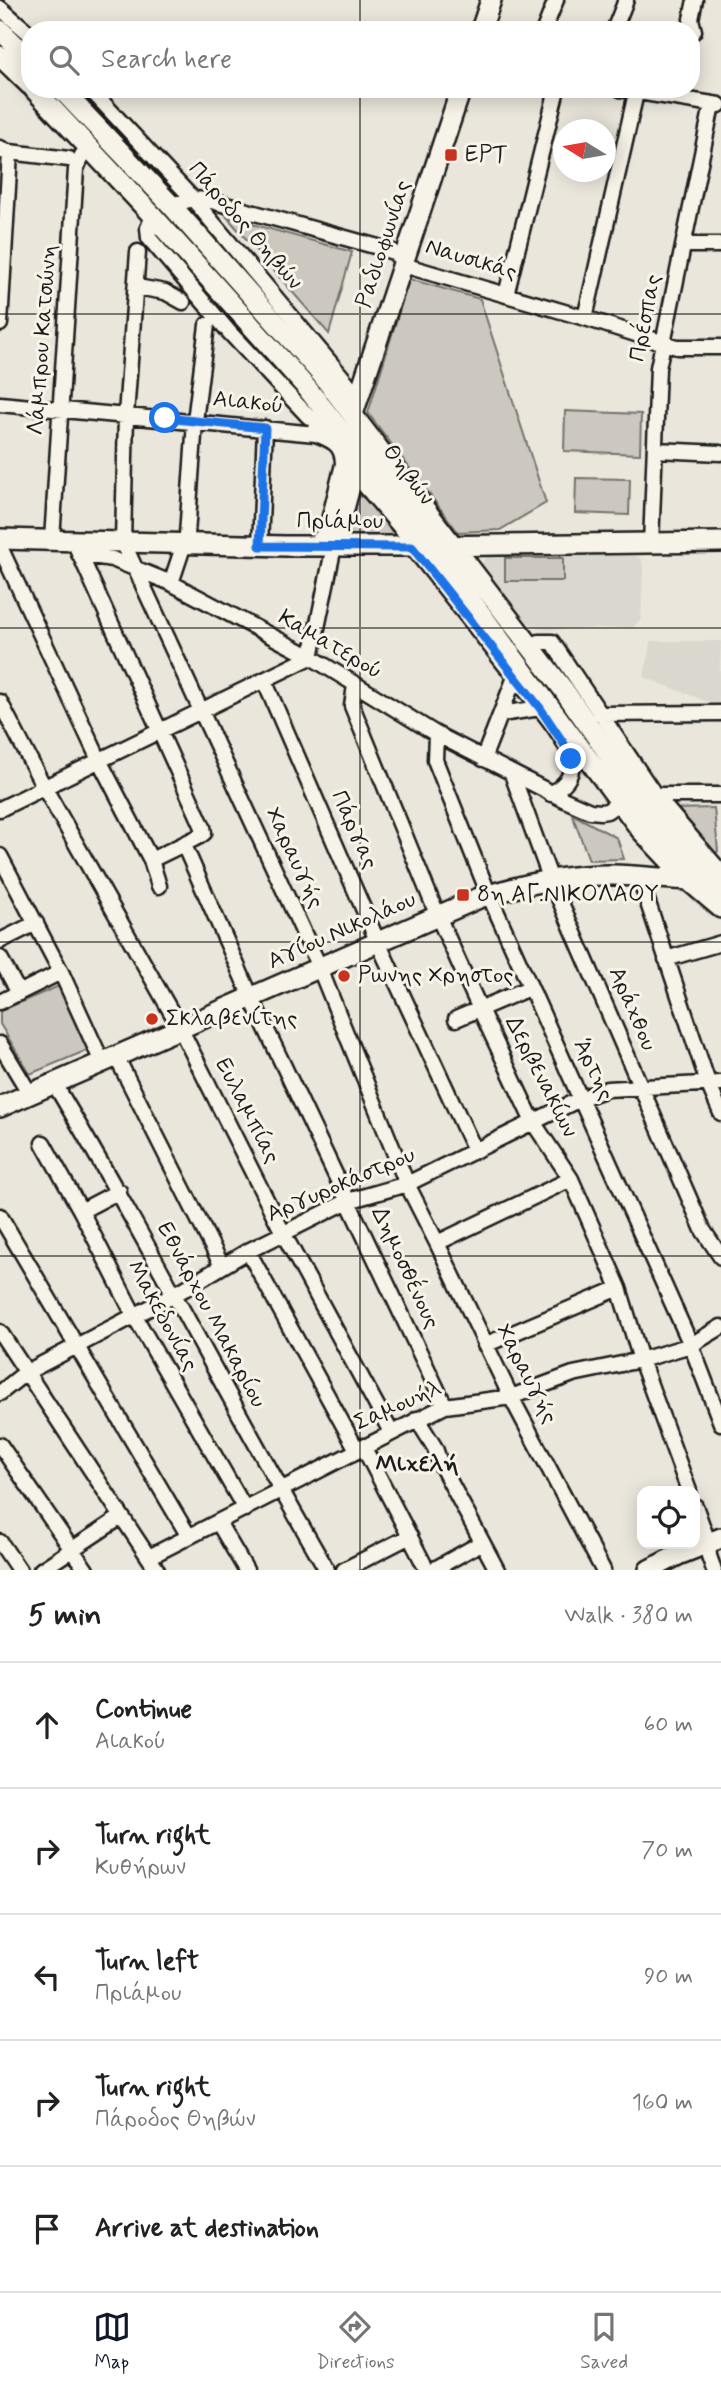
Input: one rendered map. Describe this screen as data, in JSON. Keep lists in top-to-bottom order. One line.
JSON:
{"streets":{"main road":["Ραδιοφωνίας","Θηβών","Πριάμου","Αγίου Νικολάου"],"street":["Πάροδος Θηβών","Ναυσικάς","Πρέσπας","Λάμπρου Κατσώνη","Αιακού","Καματερού","Πάργας","Χαραυγής","Αράχθου","Άρτης","Δερβενακίων","Ευλαμπίας","Αργυροκάστρου","Δημοσθένους","Εθνάρχου Μακαρίου","Μακεδονίας","Σαμουήλ"]},"crossings":[["Πάροδος Θηβών","Ραδιοφωνίας"],["Πάροδος Θηβών","Ναυσικάς"],["Πάροδος Θηβών","Θηβών"],["Ραδιοφωνίας","Ναυσικάς"],["Ραδιοφωνίας","Θηβών"],["Ναυσικάς","Πρέσπας"],["Ναυσικάς","Θηβών"],["Πρέσπας","Πριάμου"],["Λάμπρου Κατσώνη","Αιακού"],["Λάμπρου Κατσώνη","Θηβών"],["Λάμπρου Κατσώνη","Πριάμου"],["Αιακού","Πριάμου"],["Αιακού","Χαραυγής"],["Θηβών","Πριάμου"],["Θηβών","Καματερού"],["Θηβών","Αγίου Νικολάου"],["Πριάμου","Καματερού"],["Πριάμου","Χαραυγής"],["Καματερού","Χαραυγής"],["Καματερού","Αράχθου"],["Καματερού","Άρτης"],["Καματερού","Δερβενακίων"],["Πάργας","Αγίου Νικολάου"],["Πάργας","Αργυροκάστρου"],["Χαραυγής","Αγίου Νικολάου"],["Χαραυγής","Αργυροκάστρου"],["Χαραυγής","Σαμουήλ"],["Αγίου Νικολάου","Αράχθου"],["Αγίου Νικολάου","Άρτης"],["Αγίου Νικολάου","Δερβενακίων"],["Αγίου Νικολάου","Ευλαμπίας"],["Αγίου Νικολάου","Δημοσθένους"],["Αγίου Νικολάου","Εθνάρχου Μακαρίου"],["Αράχθου","Αργυροκάστρου"],["Άρτης","Αργυροκάστρου"],["Άρτης","Σαμουήλ"],["Δερβενακίων","Αργυροκάστρου"],["Δερβενακίων","Σαμουήλ"],["Ευλαμπίας","Αργυροκάστρου"],["Ευλαμπίας","Σαμουήλ"],["Αργυροκάστρου","Δημοσθένους"],["Αργυροκάστρου","Εθνάρχου Μακαρίου"],["Αργυροκάστρου","Μακεδονίας"],["Δημοσθένους","Σαμουήλ"],["Εθνάρχου Μακαρίου","Σαμουήλ"],["Μακεδονίας","Σαμουήλ"]],"districts":["Μιχελή"],"places":{"transit":["ΕΡΤ","8η ΑΓ.ΝΙΚΟΛΑΟΥ"],"other":["Ρωνης Χρηστος","Σκλαβενίτης"]},"north":"left","page":{"search":"Search here","heading":["5 min","Walk · 380 m"],"list":[["Continue","Αιακού","60 m"],["Turn right","Κυθήρων","70 m"],["Turn left","Πριάμου","90 m"],["Turn right","Πάροδος Θηβών","160 m"],"Arrive at destination"],"nav":["Map","Directions","Saved"]}}
